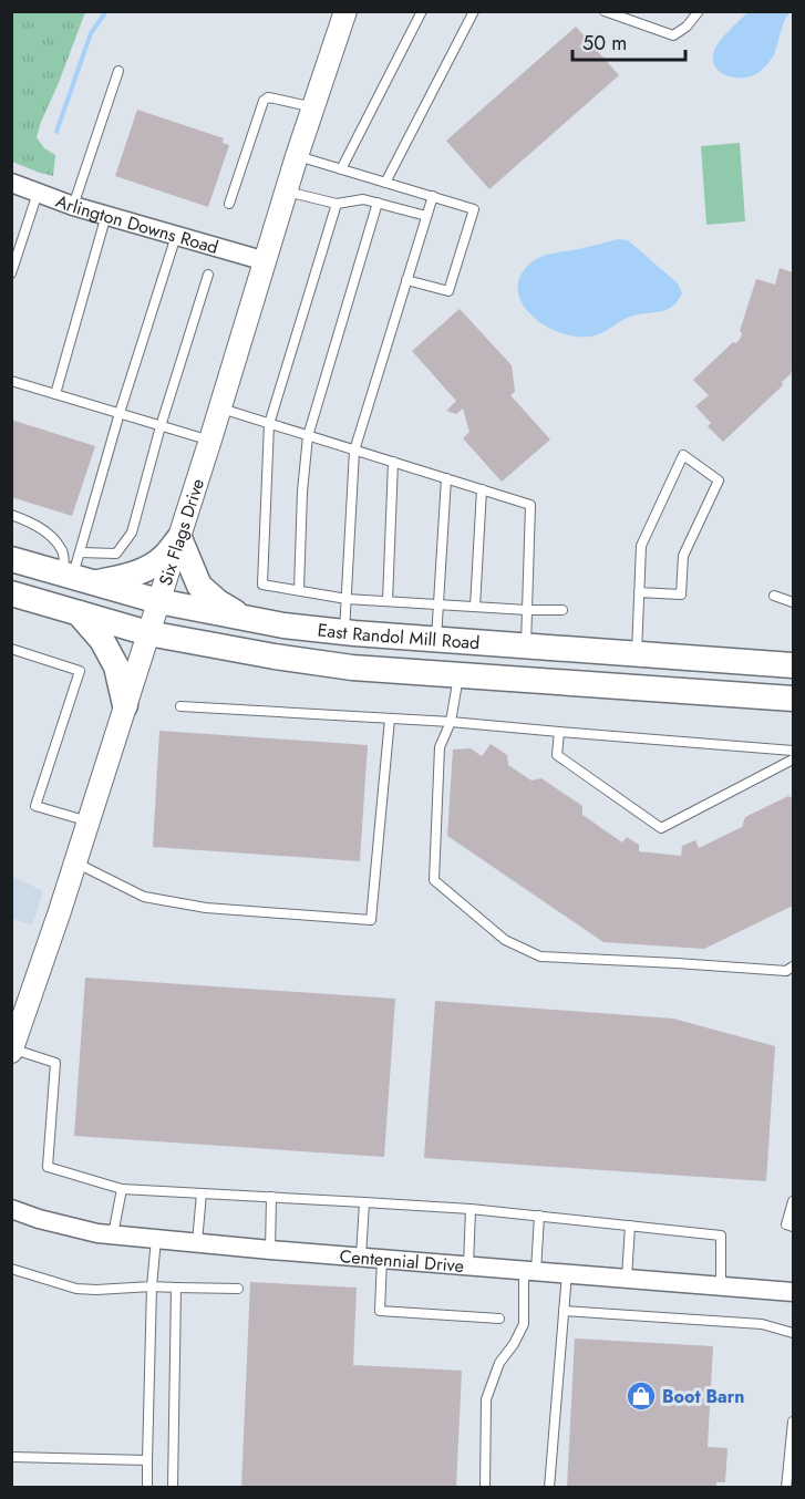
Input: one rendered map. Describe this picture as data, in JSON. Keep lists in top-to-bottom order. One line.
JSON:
{"streets":{"main road":["East Randol Mill Road"],"street":["Arlington Downs Road","Six Flags Drive","Centennial Drive"]},"crossings":[["Arlington Downs Road","Six Flags Drive"],["Six Flags Drive","East Randol Mill Road"]],"places":{"shop":["Boot Barn"]},"scale_bar":"50 m"}
